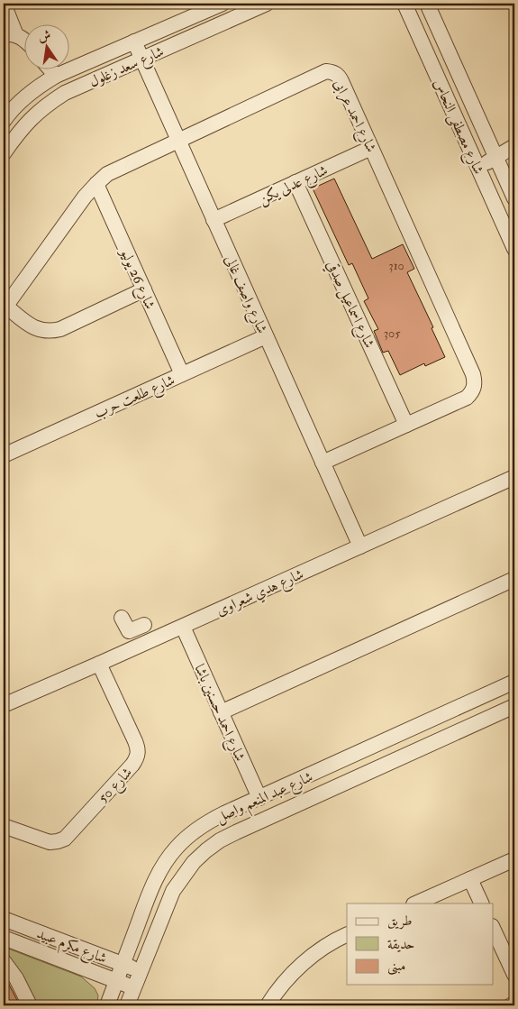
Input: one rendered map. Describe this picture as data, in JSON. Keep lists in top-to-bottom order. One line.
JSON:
{"streets":{"street":["شارع سعد زغلول","شارع احمد عرابى","شارع مصطفى النحاس","شارع عدلى يكن","شارع 26 يوليو","شارع واصف غالى","شارع اسماعيل صدقي","شارع طلعت حرب","شارع هدي شعراوى","شارع احمد حسنين باشا","شارع 50","شارع عبد المنعم واصل","شارع مكرم عبيد"]},"crossings":[["شارع سعد زغلول","شارع واصف غالى"],["شارع احمد عرابى","شارع عدلى يكن"],["شارع احمد عرابى","شارع 26 يوليو"],["شارع احمد عرابى","شارع واصف غالى"],["شارع احمد عرابى","شارع اسماعيل صدقي"],["شارع عدلى يكن","شارع واصف غالى"],["شارع عدلى يكن","شارع اسماعيل صدقي"],["شارع 26 يوليو","شارع طلعت حرب"],["شارع واصف غالى","شارع طلعت حرب"],["شارع واصف غالى","شارع هدي شعراوى"],["شارع هدي شعراوى","شارع احمد حسنين باشا"],["شارع هدي شعراوى","شارع 50"],["شارع احمد حسنين باشا","شارع عبد المنعم واصل"],["شارع عبد المنعم واصل","شارع مكرم عبيد"]],"house_numbers":["310","305"],"legend":["طريق","حديقة","مبنى"],"north":"top"}
